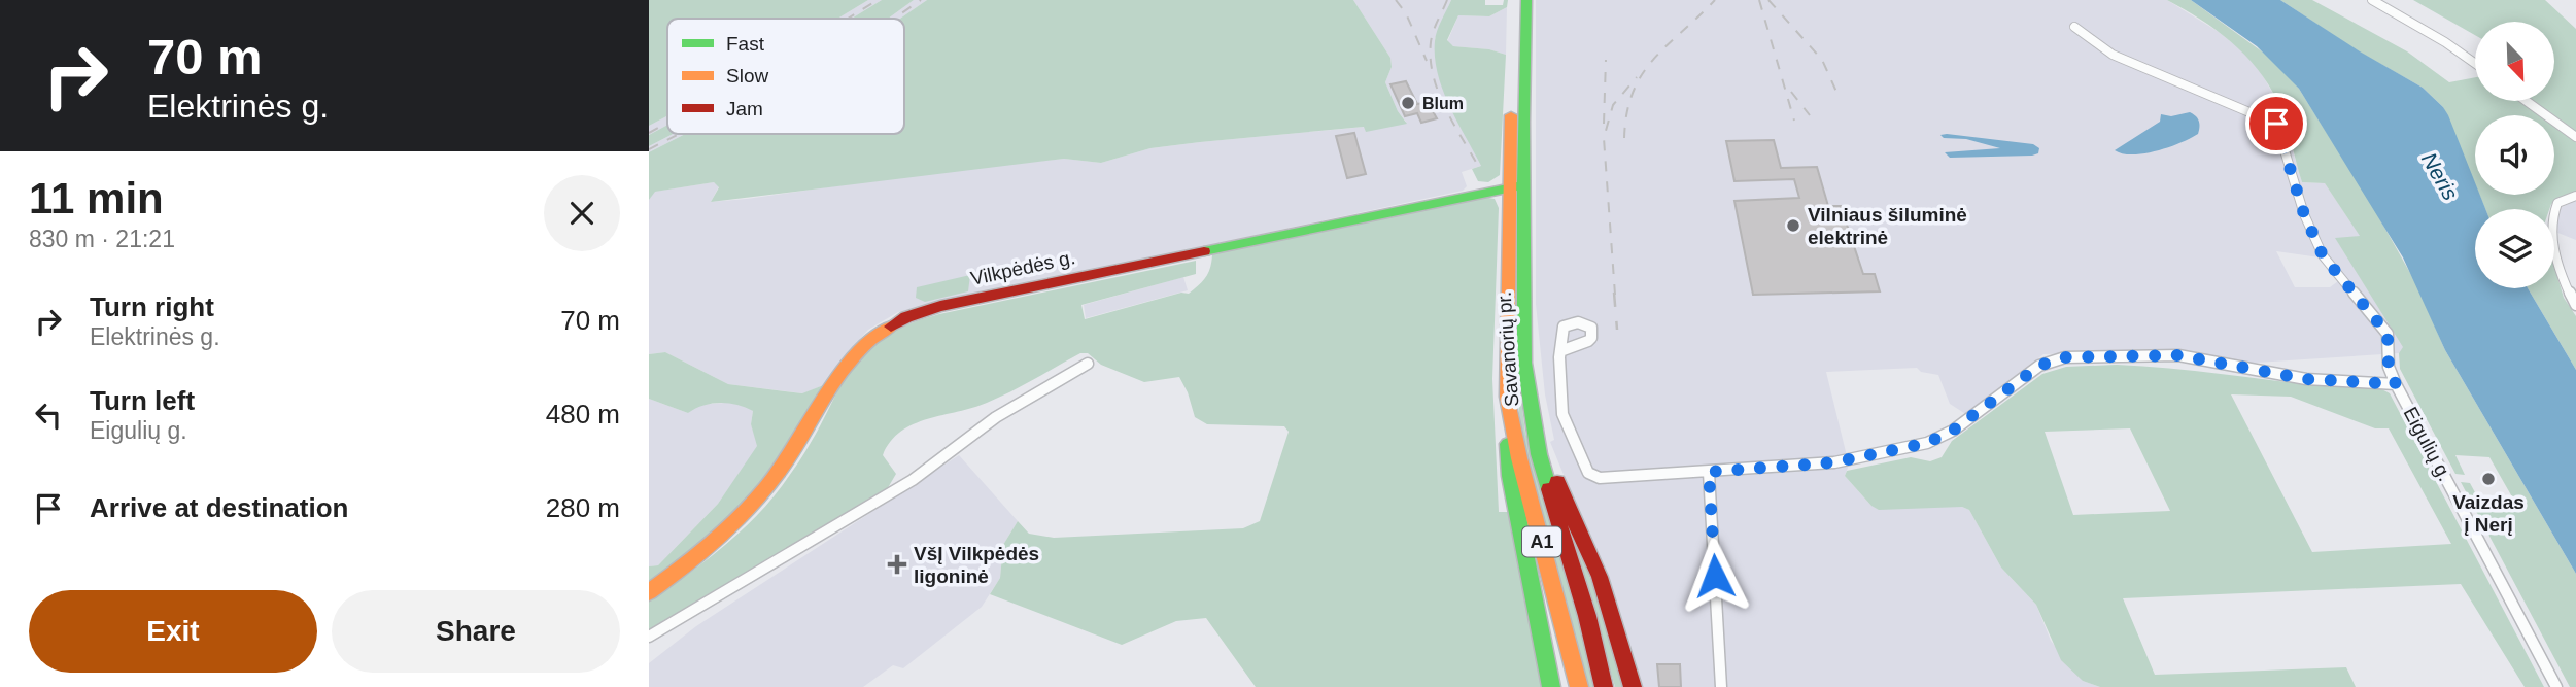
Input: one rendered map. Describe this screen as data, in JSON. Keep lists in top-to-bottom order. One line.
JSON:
{"streets":{"main road":["Vilkpėdės g.","Savanorių pr.","A1"],"street":["Eigulių g."]},"crossings":[["Vilkpėdės g.","Savanorių pr."]],"water":["Neris"],"places":{"other":["Blum","Vilniaus šiluminė elektrinė","Vaizdas į Nerį"],"health":["VšĮ Vilkpėdės ligoninė"]},"legend":["Fast","Slow","Jam"],"north":"bottom right","page":{"turn":["70 m","Elektrinės g."],"heading":["11 min","830 m · 21:21"],"list":[{"name":"Turn right","note":"Elektrinės g.","value":"70 m"},{"name":"Turn left","note":"Eigulių g.","value":"480 m"},{"name":"Arrive at destination","value":"280 m"}],"buttons":["Exit","Share"]}}
